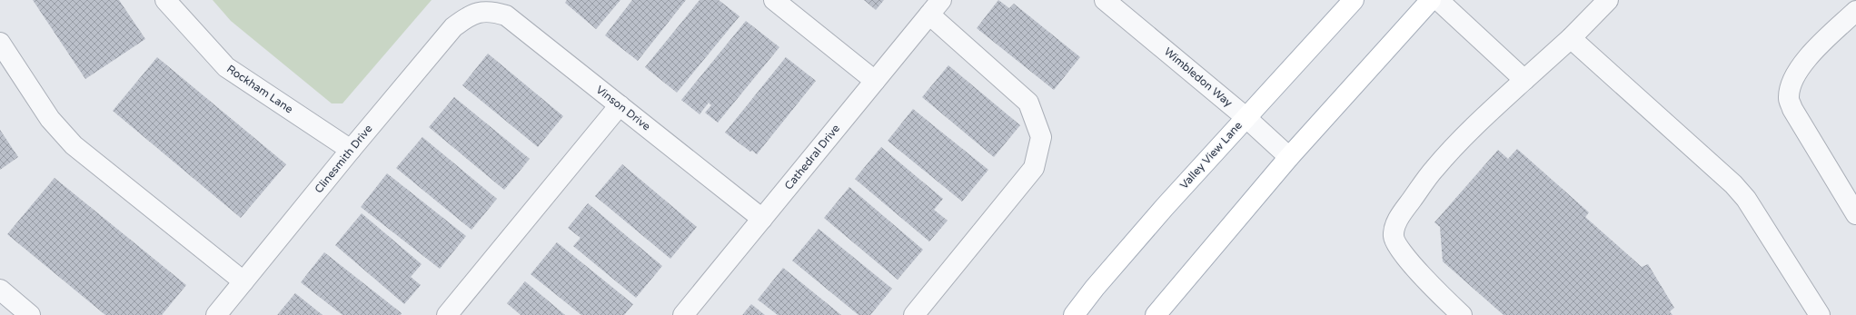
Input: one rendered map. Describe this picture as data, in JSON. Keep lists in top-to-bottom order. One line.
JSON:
{"streets":{"main road":["Valley View Lane"],"street":["Wimbledon Way","Rockham Lane","Vinson Drive","Cathedral Drive","Clinesmith Drive"]},"crossings":[["Wimbledon Way","Valley View Lane"],["Rockham Lane","Clinesmith Drive"],["Vinson Drive","Cathedral Drive"],["Vinson Drive","Clinesmith Drive"]]}
